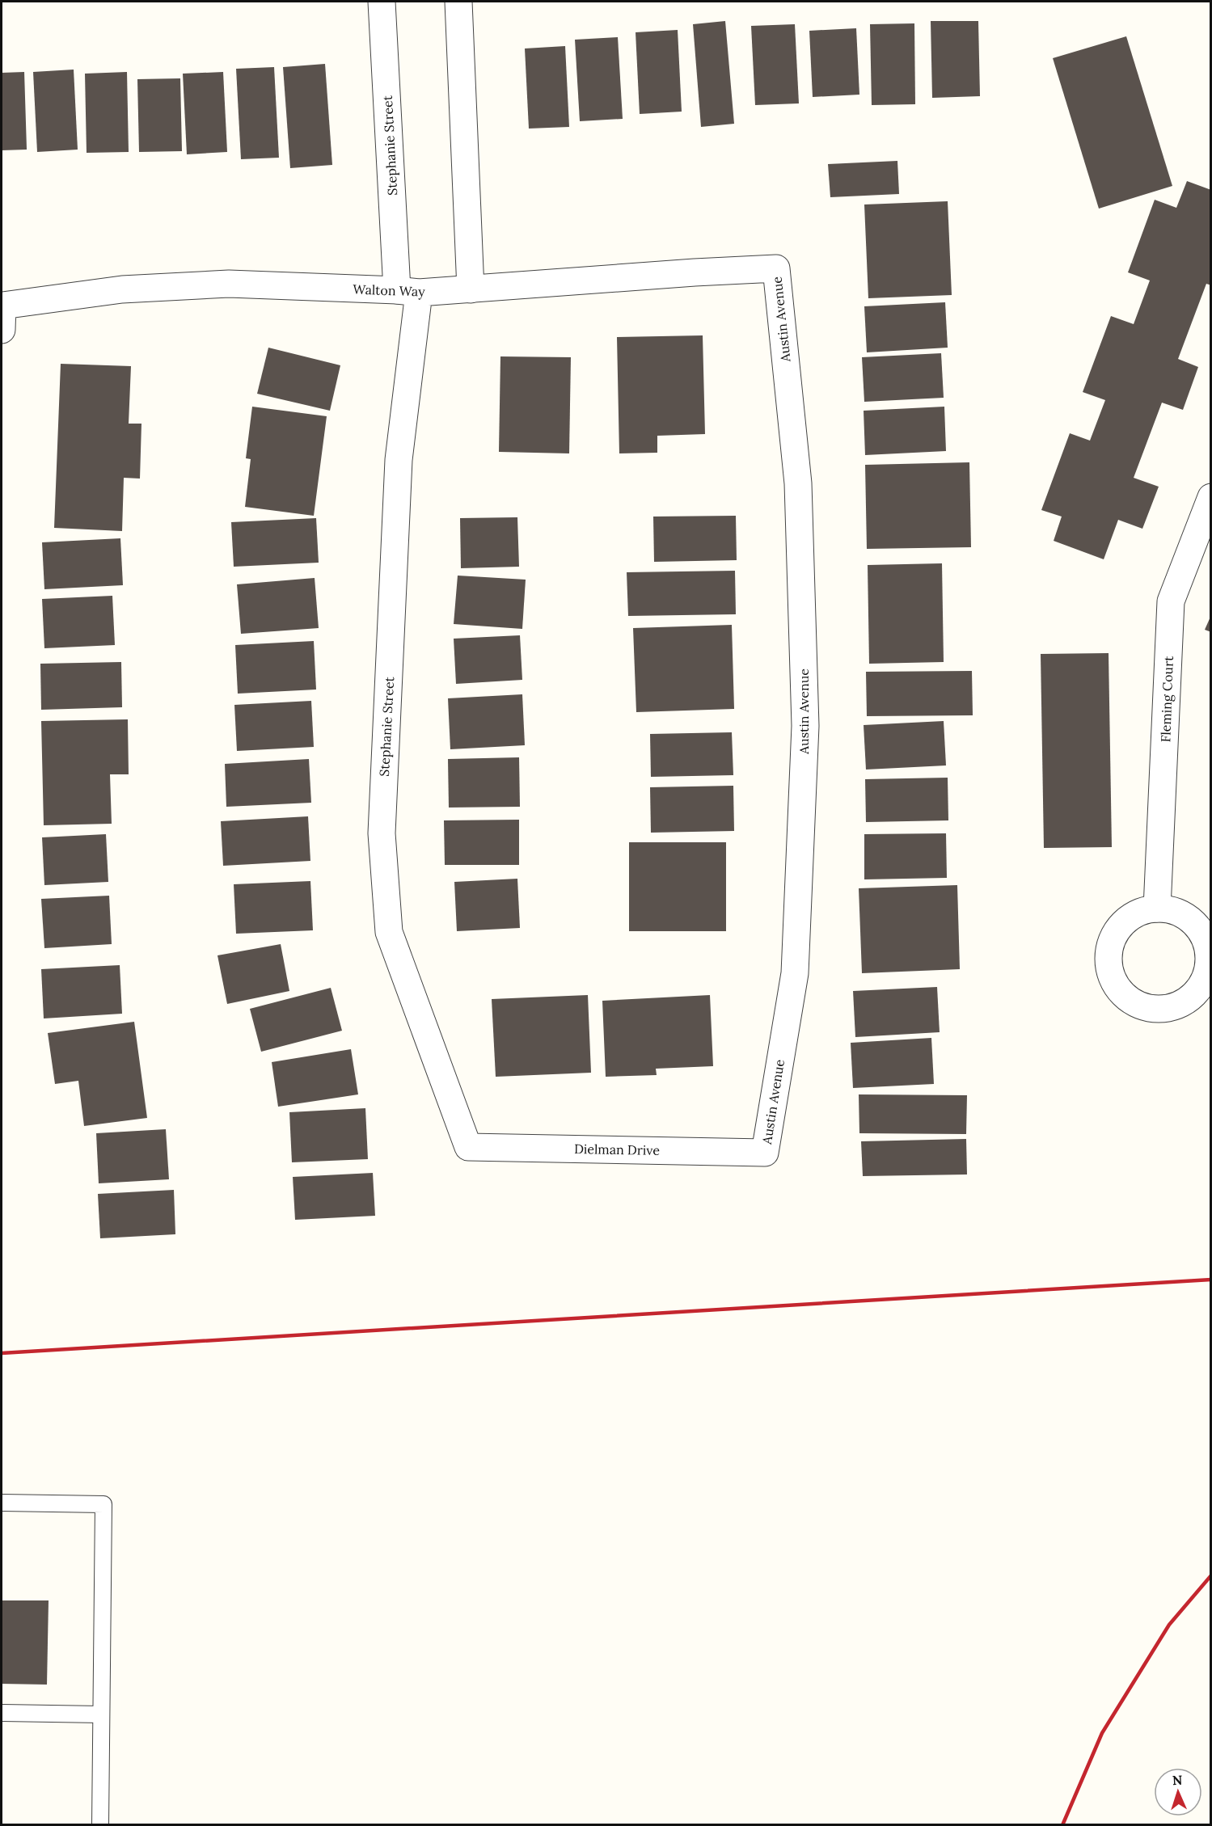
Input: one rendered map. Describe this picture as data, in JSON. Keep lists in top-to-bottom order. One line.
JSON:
{"streets":{"street":["Stephanie Street","Walton Way","Austin Avenue","Fleming Court","Dielman Drive"]},"crossings":[["Stephanie Street","Walton Way"],["Stephanie Street","Dielman Drive"],["Walton Way","Austin Avenue"],["Austin Avenue","Dielman Drive"]],"north":"top"}
